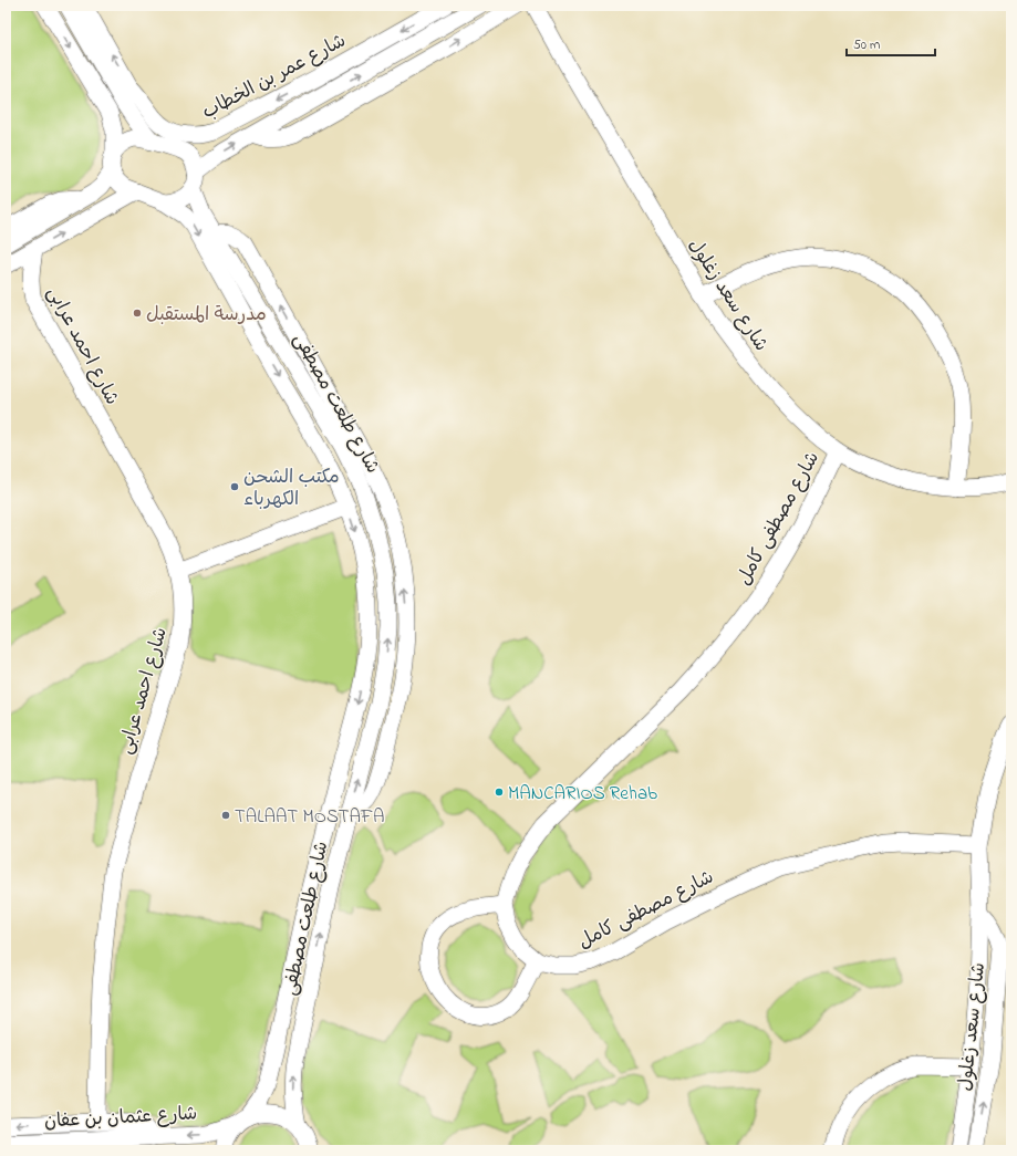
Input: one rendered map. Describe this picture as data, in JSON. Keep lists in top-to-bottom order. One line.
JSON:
{"streets":{"street":["شارع عمر بن الخطاب","شارع سعد زغلول","شارع احمد عرابى","شارع طلعت مصطفى","شارع مصطفى كامل","شارع عثمان بن عفان"]},"crossings":[["شارع عمر بن الخطاب","شارع طلعت مصطفى"],["شارع سعد زغلول","شارع مصطفى كامل"],["شارع طلعت مصطفى","شارع عثمان بن عفان"]],"places":["مدرسة المستقبل","مكتب الشحن الكهرباء","MANCARIOS Rehab","TALAAT MOSTAFA"],"scale_bar":"50 m"}
